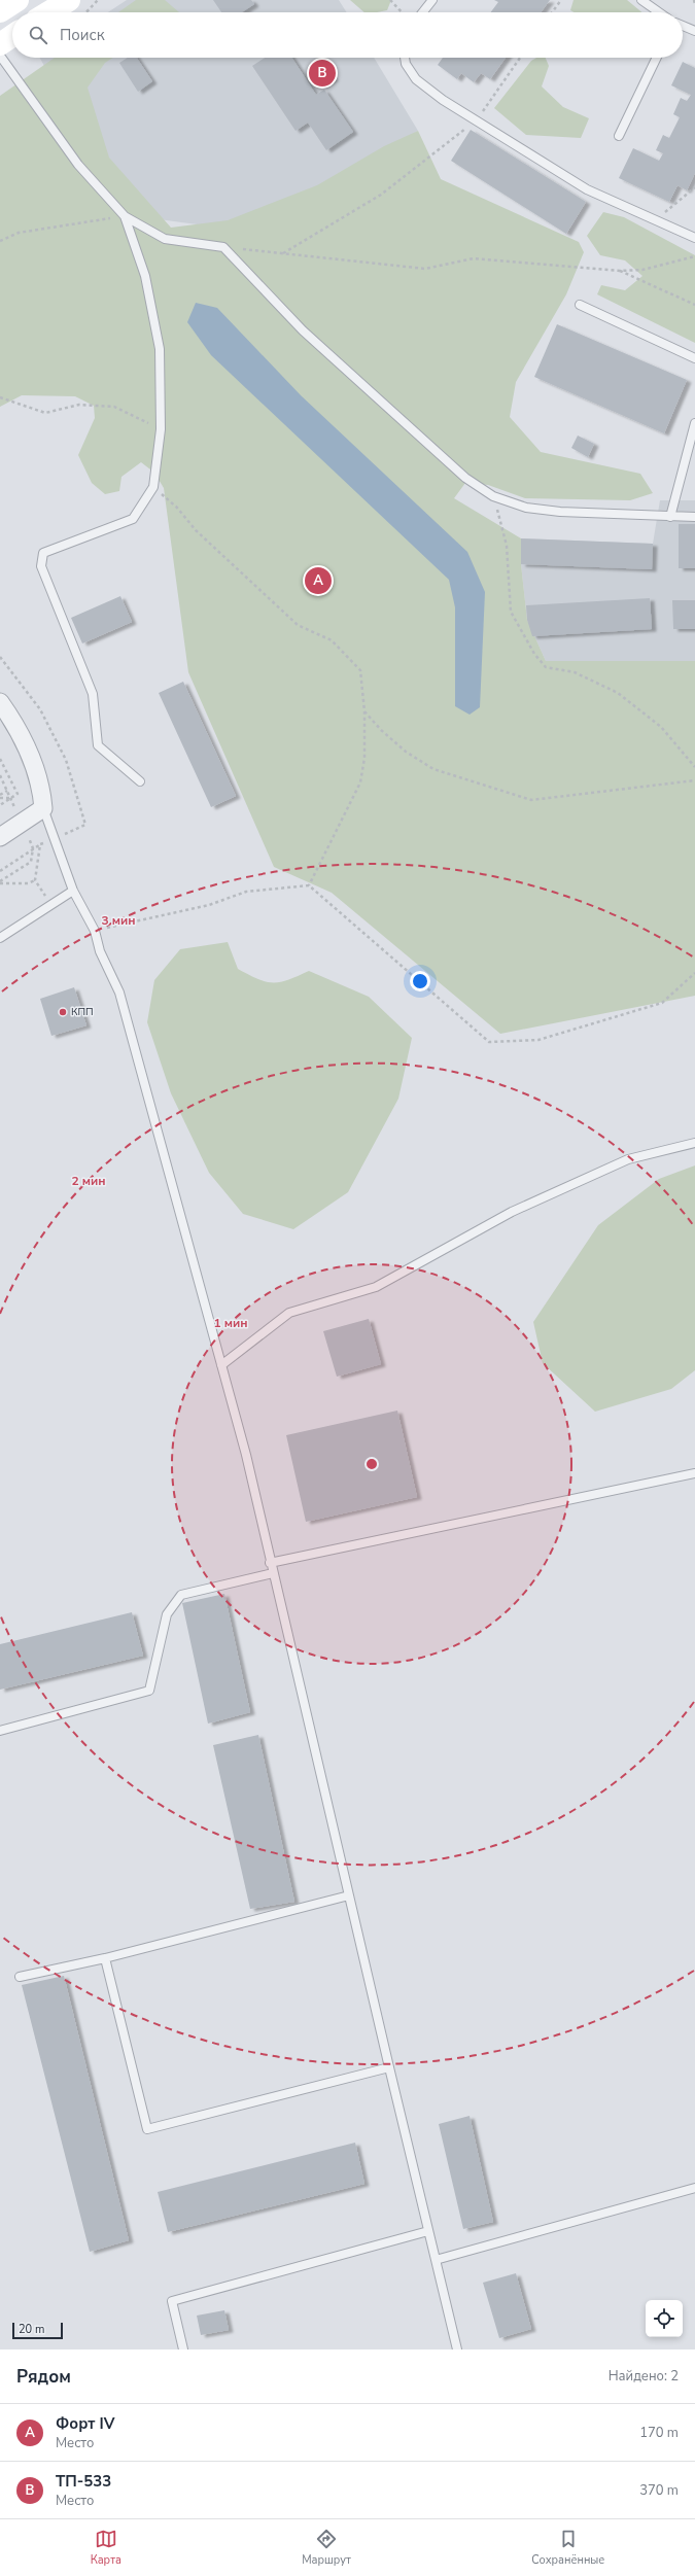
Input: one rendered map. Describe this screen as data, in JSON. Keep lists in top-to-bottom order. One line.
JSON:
{"places":["КПП"],"scale_bar":"20 m","page":{"search":"Поиск","pins":["B","A"],"scale":"20 m","heading":["Рядом","Найдено: 2"],"list":[{"mark":"A","name":"Форт IV","note":"Место","value":"170 m"},{"mark":"B","name":"ТП-533","note":"Место","value":"370 m"}],"nav":["Карта","Маршрут","Сохранённые"]},"rings":["3 мин","2 мин","1 мин"]}
